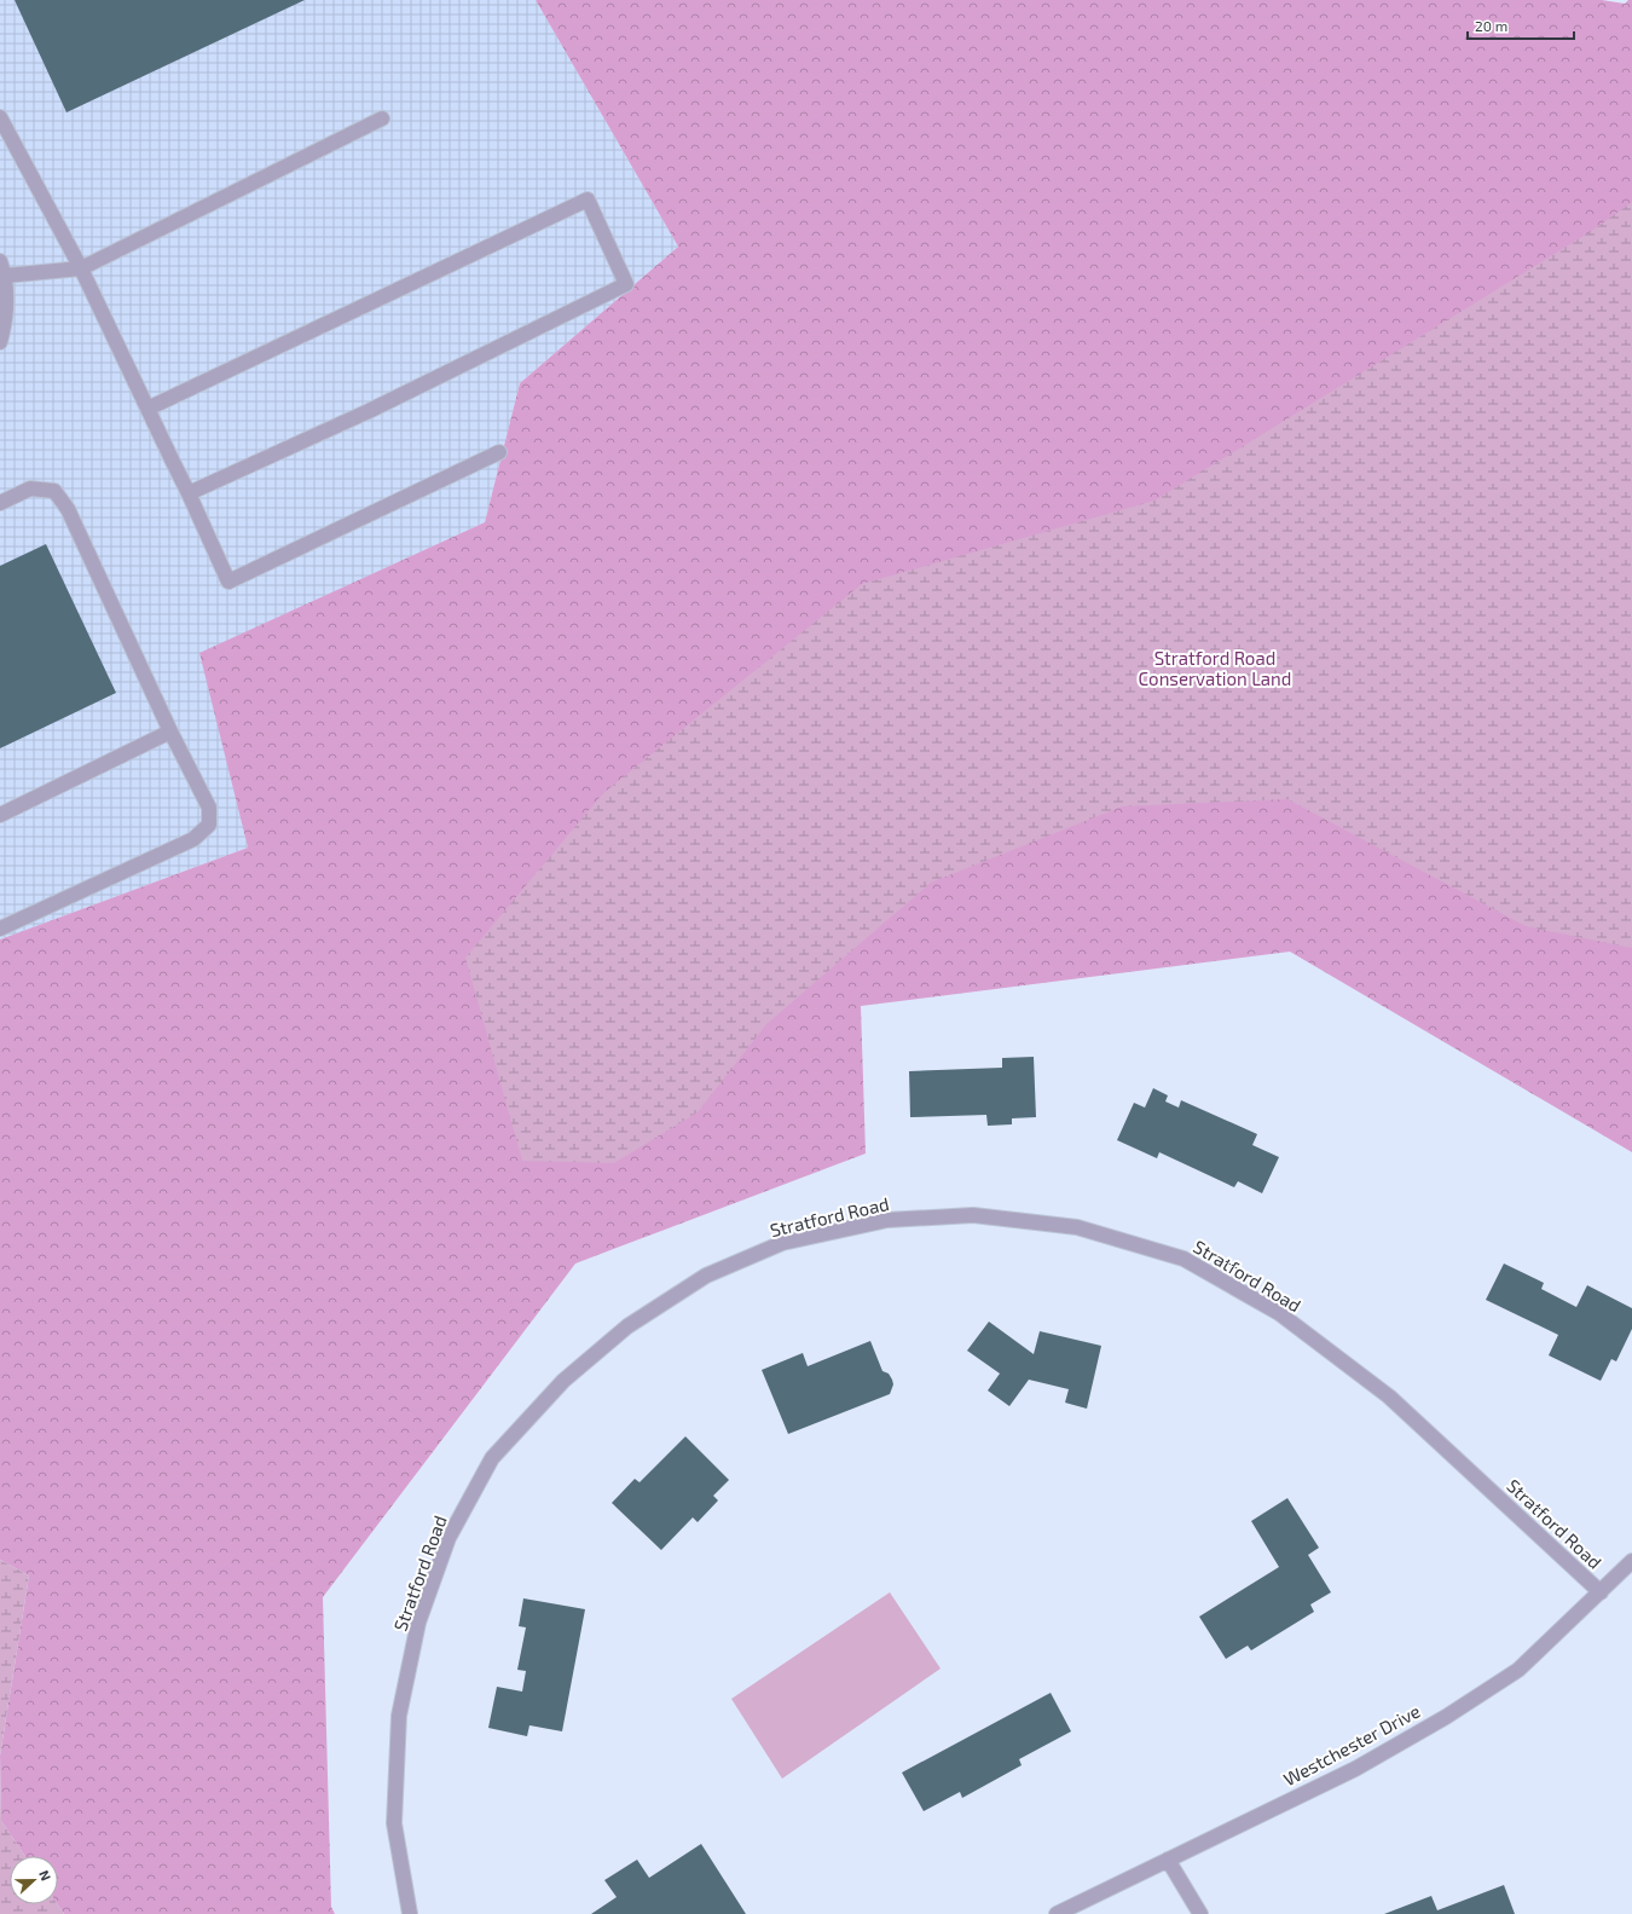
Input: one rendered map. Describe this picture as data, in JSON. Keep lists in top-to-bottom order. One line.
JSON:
{"streets":{"street":["Stratford Road","Westchester Drive"]},"crossings":[["Stratford Road","Westchester Drive"]],"parks":["Stratford Road Conservation Land"],"scale_bar":"20 m","north":"right"}
